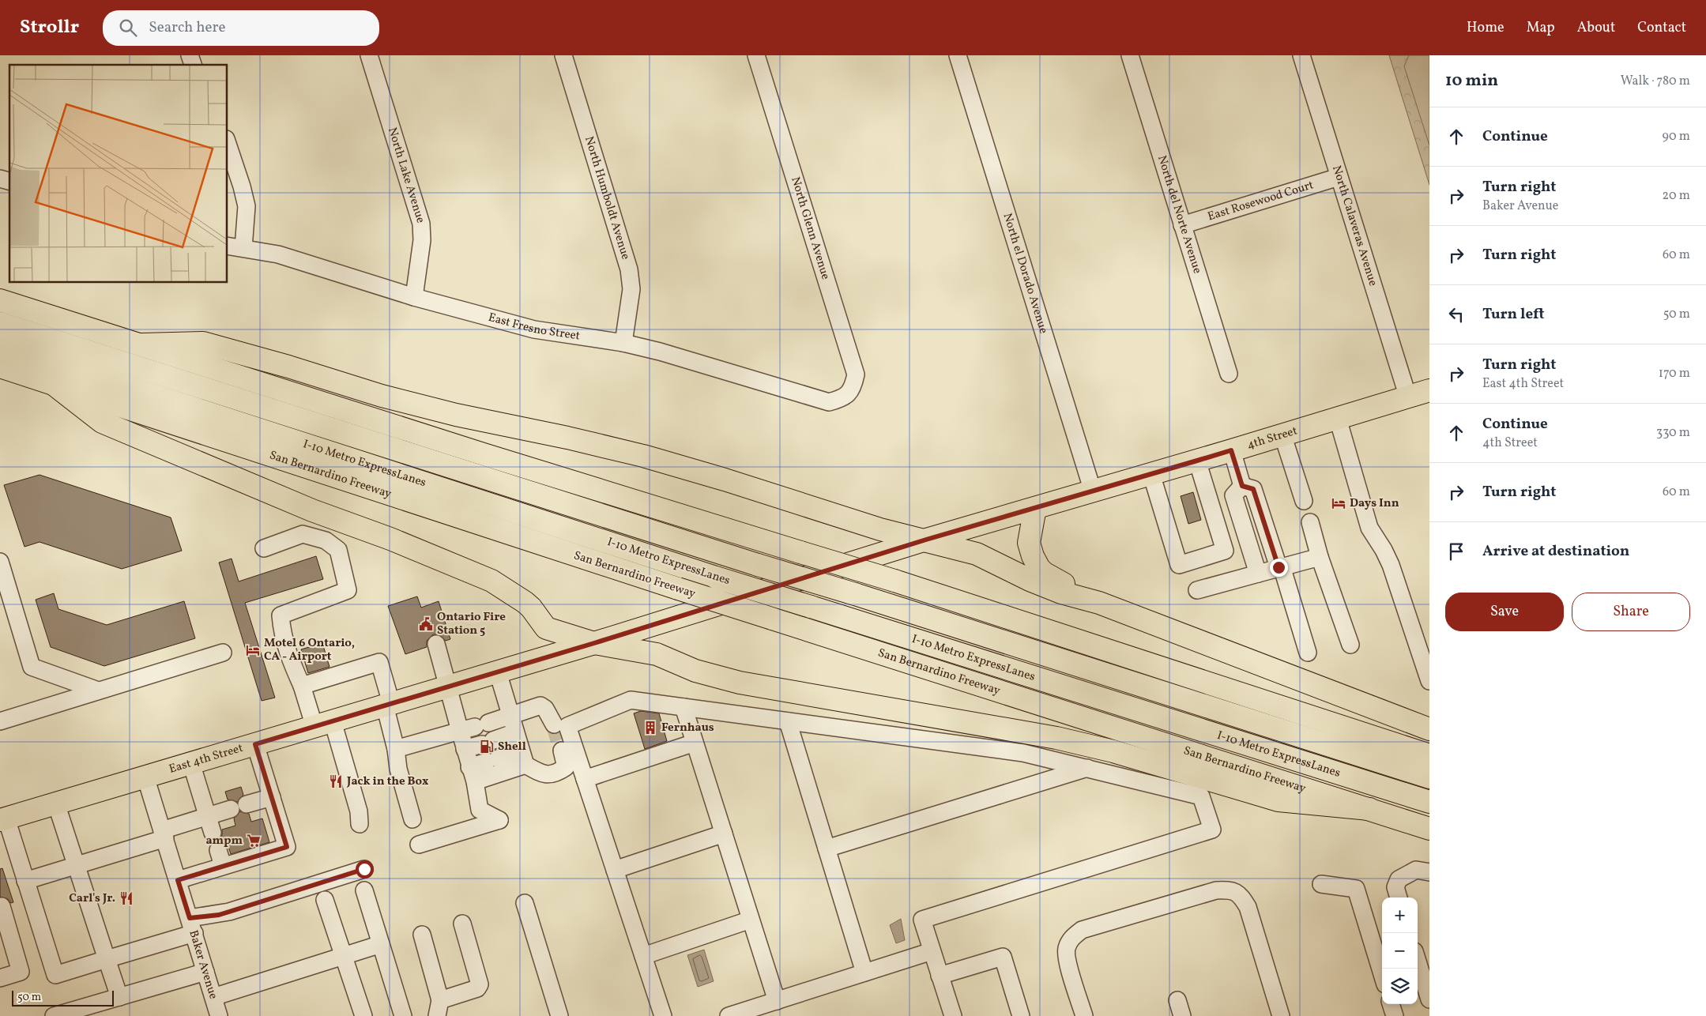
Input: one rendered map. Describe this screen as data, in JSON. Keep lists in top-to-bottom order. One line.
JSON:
{"streets":{"main road":["4th Street","I-10 Metro ExpressLanes","San Bernardino Freeway","East 4th Street"],"street":["North Lake Avenue","North Humboldt Avenue","East Rosewood Court","North del Norte Avenue","North Calaveras Avenue","North Glenn Avenue","North el Dorado Avenue","East Fresno Street","Baker Avenue"]},"crossings":[["North Lake Avenue","East Fresno Street"],["North Humboldt Avenue","East Fresno Street"],["East Rosewood Court","North del Norte Avenue"],["East Rosewood Court","North Calaveras Avenue"],["North Calaveras Avenue","4th Street"],["North Glenn Avenue","East Fresno Street"],["North el Dorado Avenue","4th Street"],["4th Street","East 4th Street"],["East 4th Street","Baker Avenue"]],"places":{"hotel":["Days Inn","Motel 6 Ontario, CA - Airport"],"public building":["Ontario Fire Station 5"],"building":["Fernhaus"],"fuel station":["Shell"],"restaurant":["Jack in the Box","Carl's Jr."],"supermarket":["ampm"]},"scale_bar":"50 m","page":{"header":"Strollr","search":"Search here","nav":["Home","Map","About","Contact"],"heading":["10 min","Walk · 780 m"],"list":[["Continue","90 m"],["Turn right","Baker Avenue","20 m"],["Turn right","60 m"],["Turn left","50 m"],["Turn right","East 4th Street","170 m"],["Continue","4th Street","330 m"],["Turn right","60 m"],"Arrive at destination"],"buttons":["Save","Share"],"map_buttons":["+","−"],"scale":"50 m"}}
